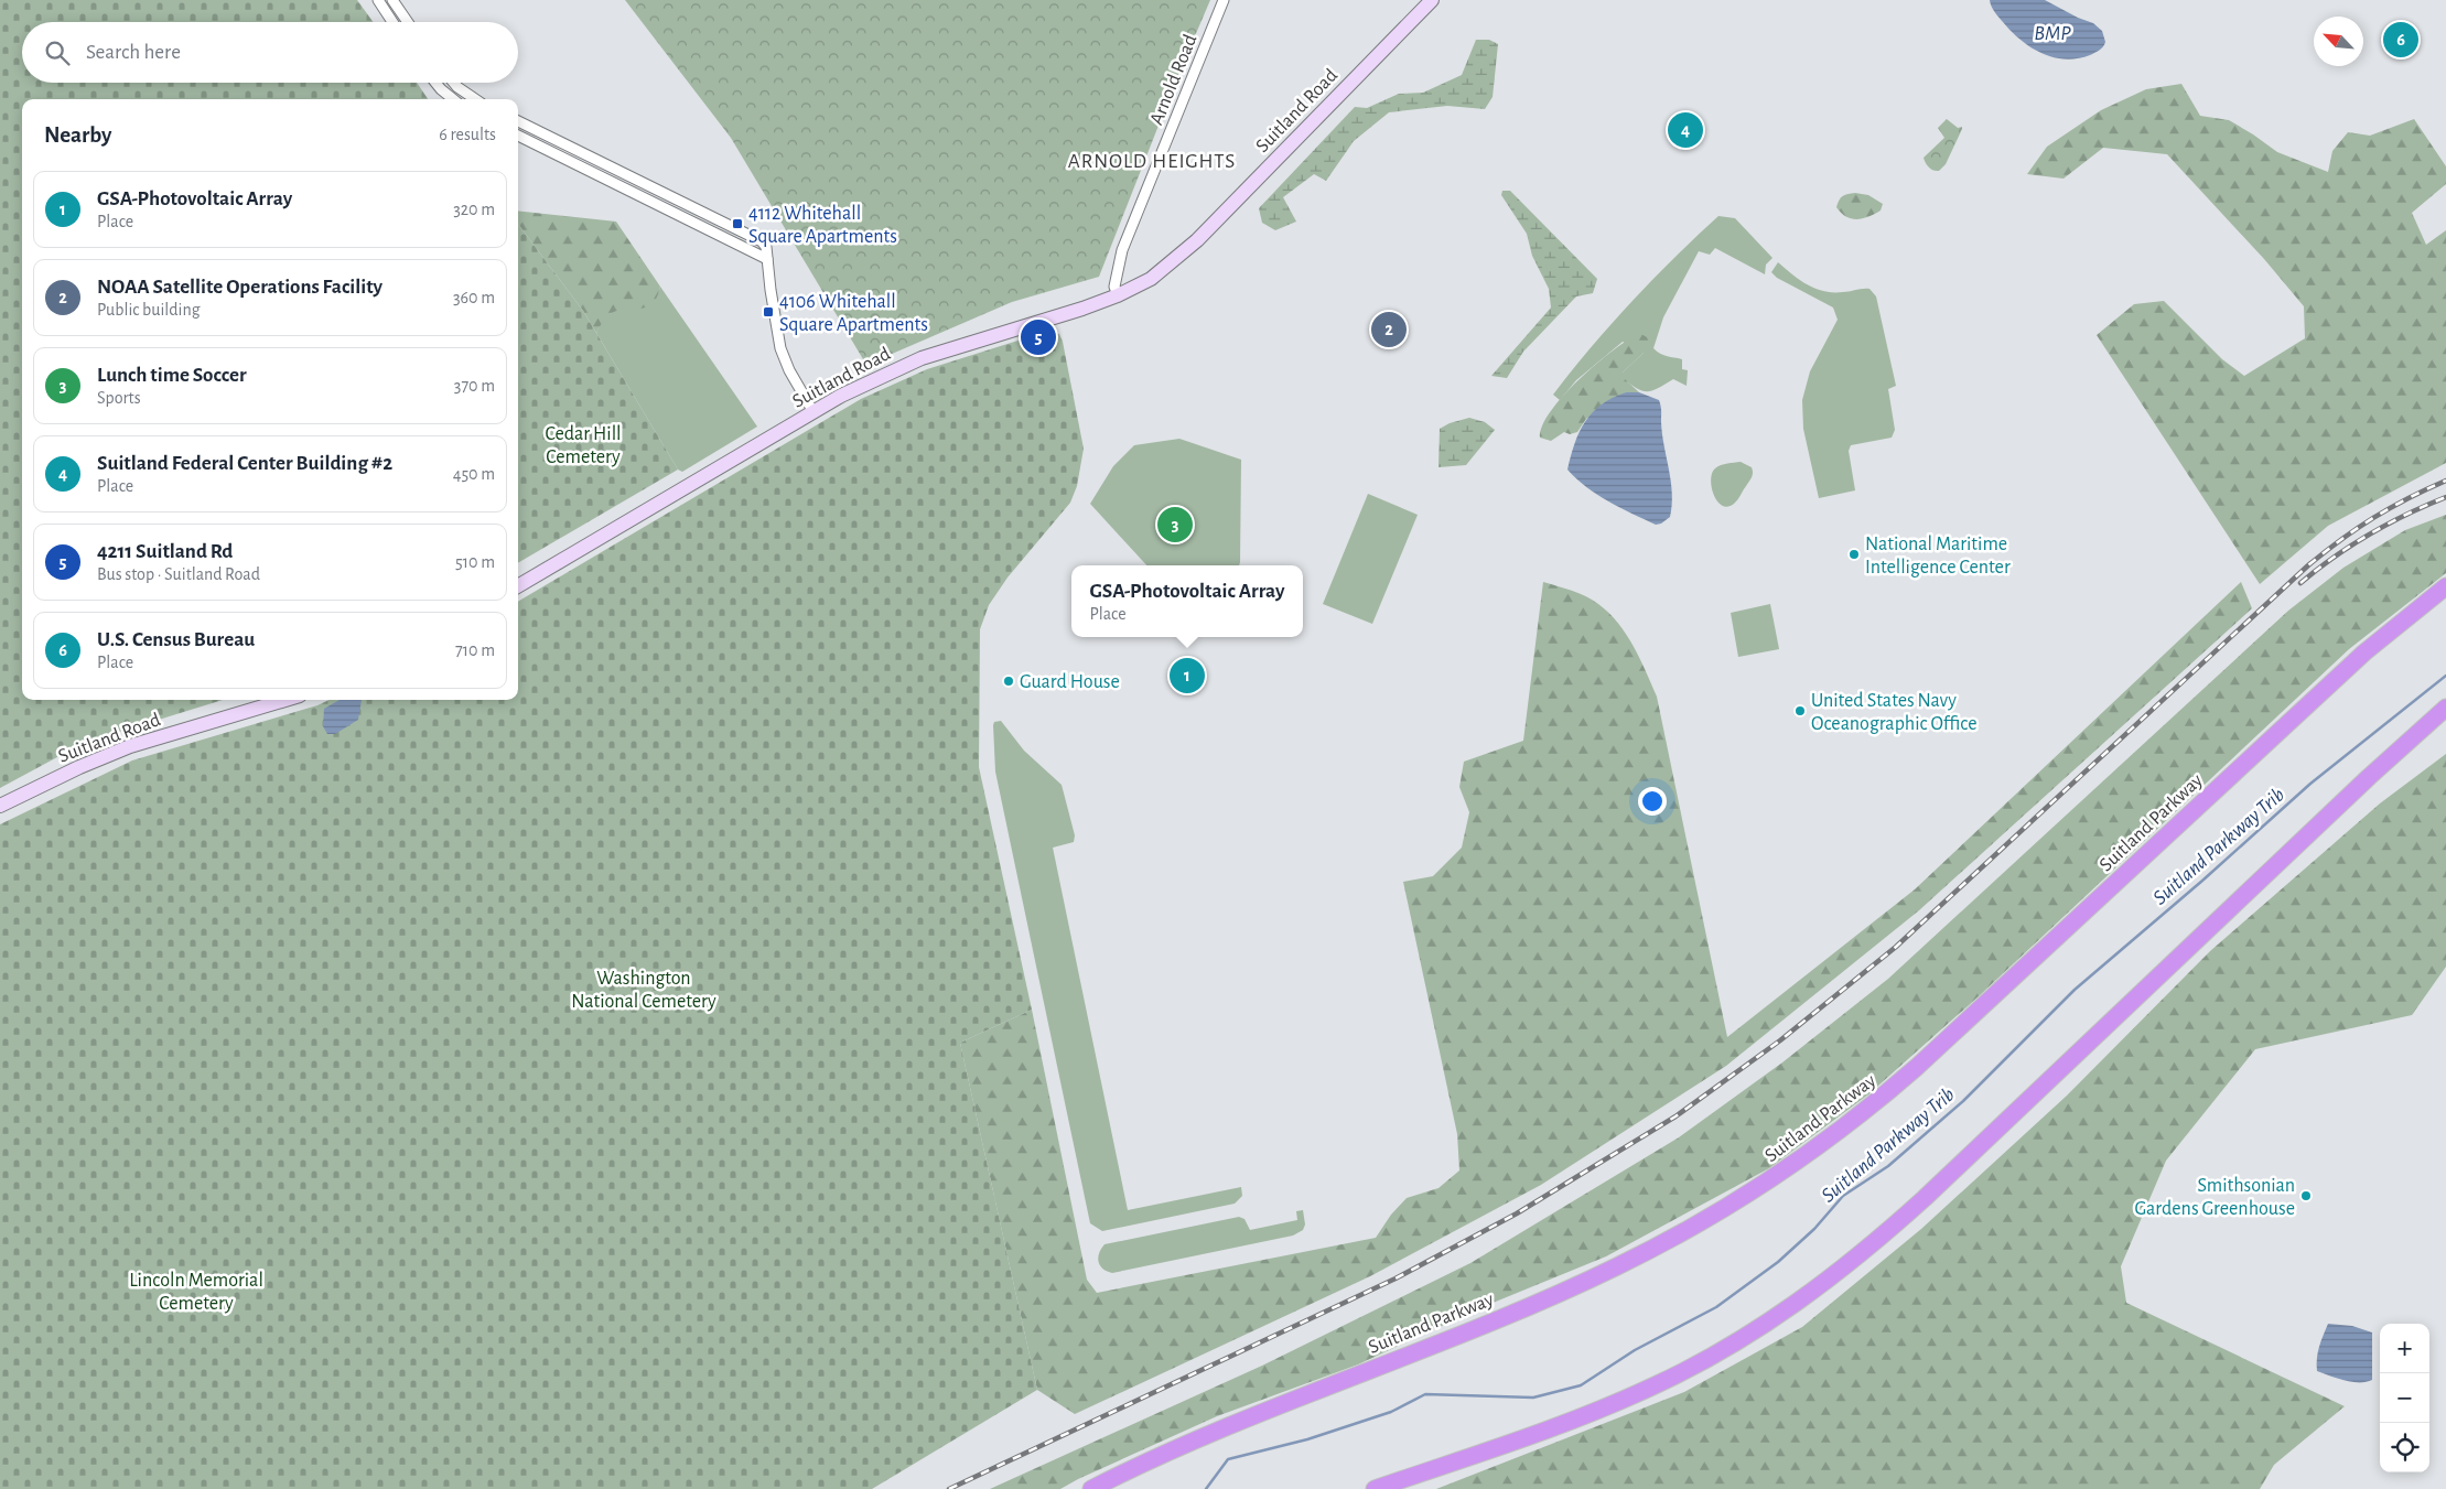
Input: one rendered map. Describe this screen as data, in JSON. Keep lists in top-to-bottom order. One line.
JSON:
{"streets":{"highway":["Suitland Parkway"],"main road":["Suitland Road"],"street":["Arnold Road"]},"crossings":[["Arnold Road","Suitland Road"]],"districts":["ARNOLD HEIGHTS"],"water":["BMP","Suitland Parkway Trib"],"parks":["Cedar Hill Cemetery","Washington National Cemetery","Lincoln Memorial Cemetery"],"places":{"transit":["4112 Whitehall Square Apartments","4106 Whitehall Square Apartments"],"other":["National Maritime Intelligence Center","Guard House","United States Navy Oceanographic Office","Smithsonian Gardens Greenhouse"]},"north":"top left","page":{"pins":["6","4","2","5","3","1"],"search":"Search here","heading":["Nearby","6 results"],"list":[{"mark":"1","name":"GSA-Photovoltaic Array","note":"Place","value":"320 m"},{"mark":"2","name":"NOAA Satellite Operations Facility","note":"Public building","value":"360 m"},{"mark":"3","name":"Lunch time Soccer","note":"Sports","value":"370 m"},{"mark":"4","name":"Suitland Federal Center Building #2","note":"Place","value":"450 m"},{"mark":"5","name":"4211 Suitland Rd","note":"Bus stop · Suitland Road","value":"510 m"},{"mark":"6","name":"U.S. Census Bureau","note":"Place","value":"710 m"}],"popup":["GSA-Photovoltaic Array","Place"],"map_buttons":["+","−"]}}
